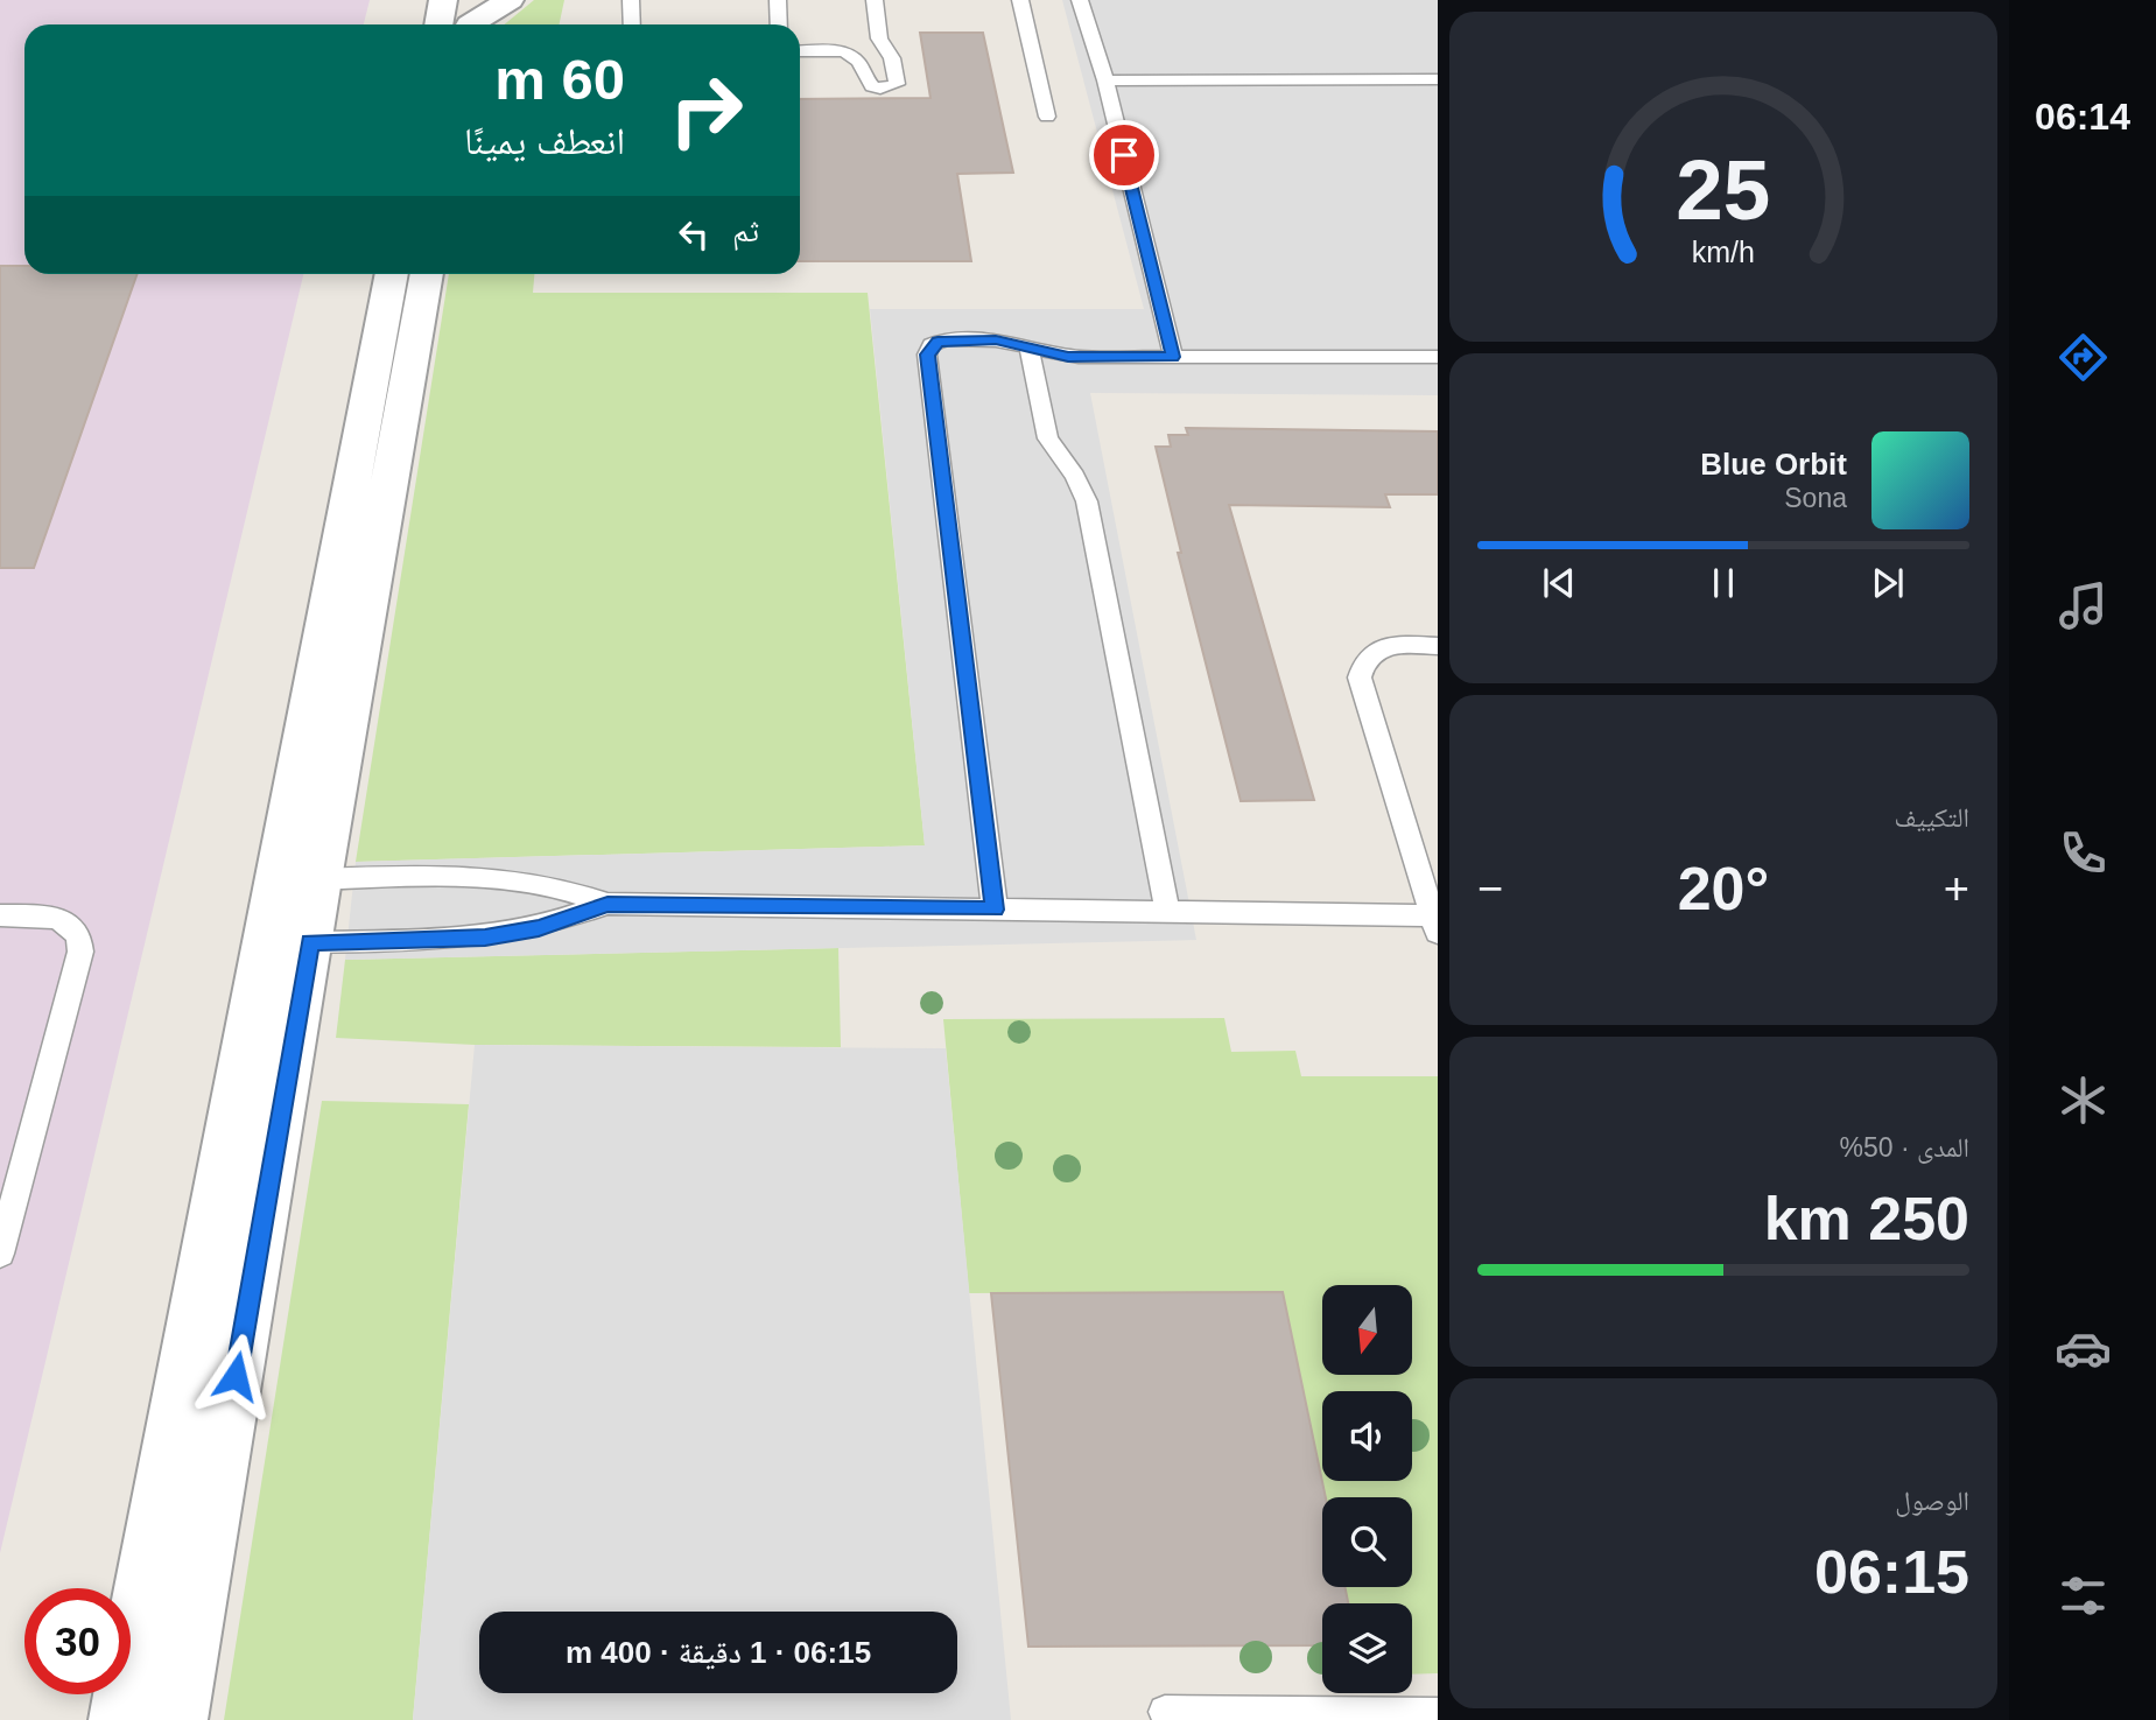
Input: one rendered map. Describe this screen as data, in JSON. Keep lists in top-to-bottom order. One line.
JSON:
{"north":"bottom","page":{"tabs":"06:14","turn":["60 m","انعطف يمينًا"],"then":"ثم","song":["Blue Orbit","Sona"],"tile":["التكييف",["المدى · 50%","250 km"],["الوصول","06:15"]],"heat":["−","20°","+"],"limit":"30","trip":"06:15 · 1 دقيقة · 400 m","gauge":["25","km/h"]}}
